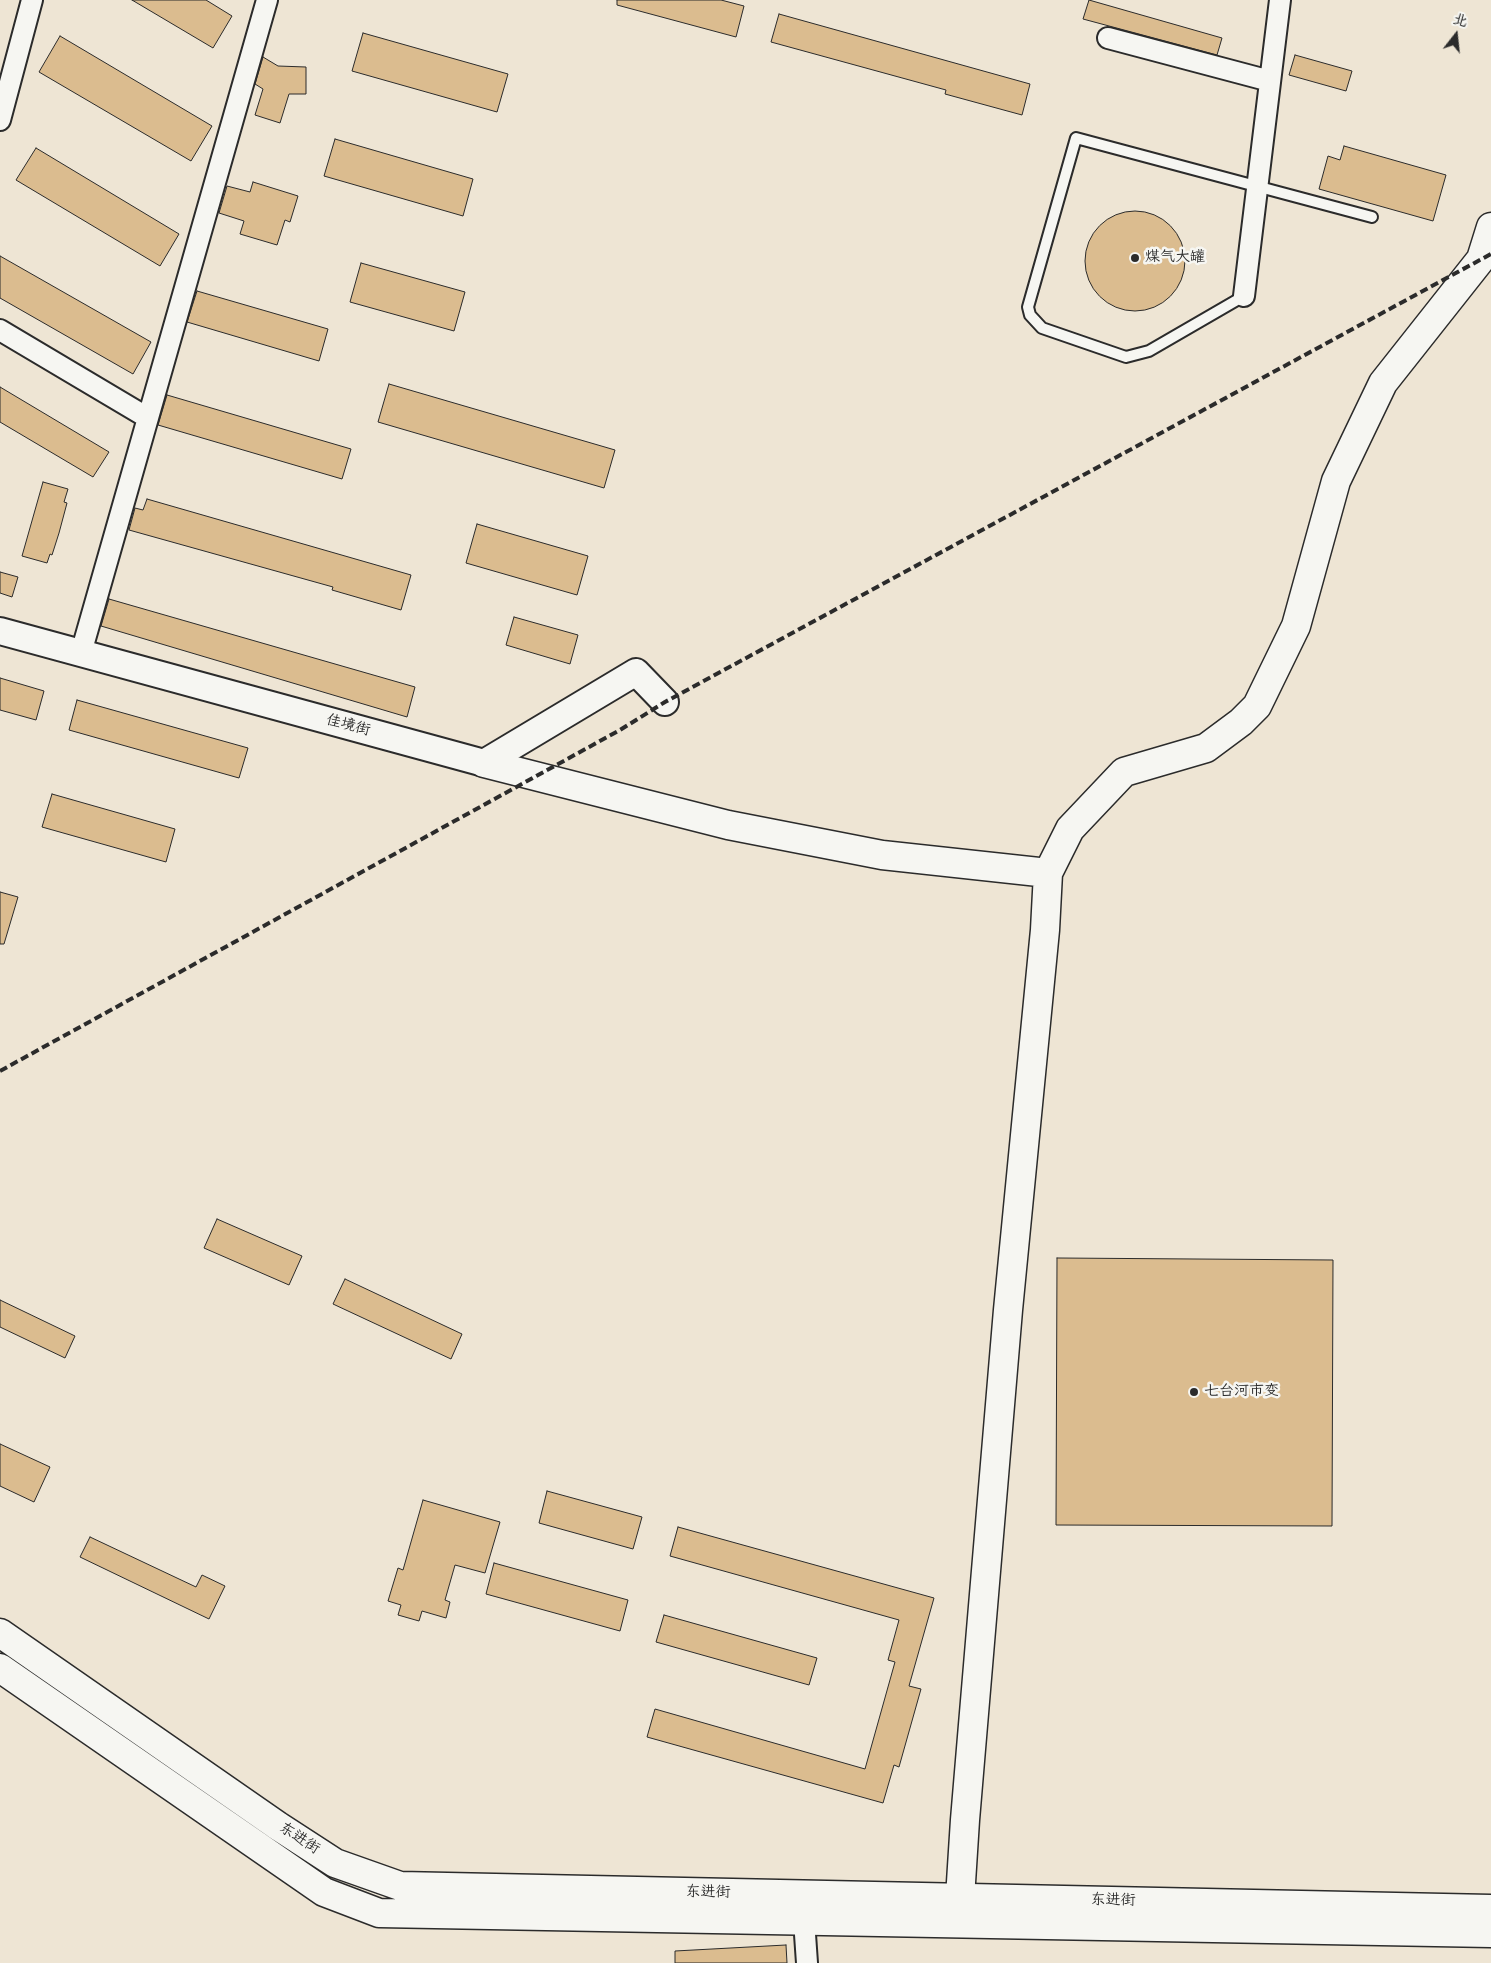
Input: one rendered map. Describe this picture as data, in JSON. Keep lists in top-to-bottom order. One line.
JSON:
{"streets":{"main road":["东进街"],"street":["佳境街"]},"places":["煤气大罐","七台河市变"],"north":"top"}
